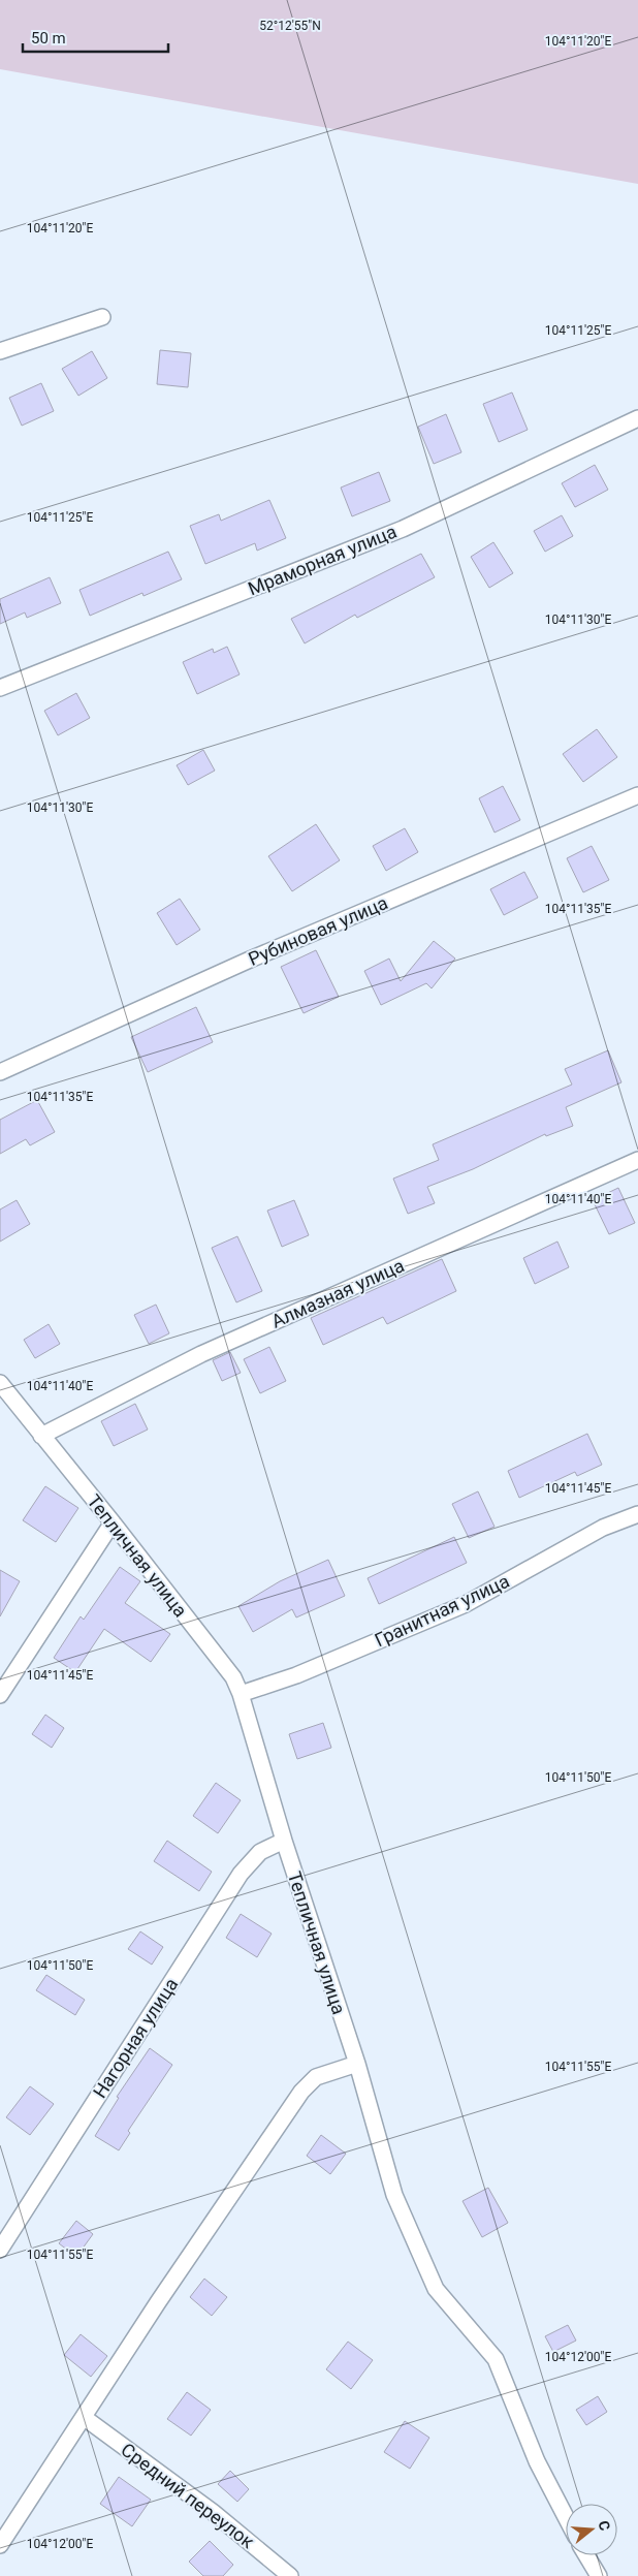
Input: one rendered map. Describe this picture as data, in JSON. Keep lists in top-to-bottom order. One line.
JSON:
{"streets":{"street":["Мраморная улица","Рубиновая улица","Алмазная улица","Тепличная улица","Гранитная улица","Нагорная улица","Средний переулок"]},"crossings":[["Алмазная улица","Тепличная улица"],["Тепличная улица","Гранитная улица"],["Тепличная улица","Нагорная улица"]],"scale_bar":"50 m","north":"right","coordinates":["52°12'55\"N","104°11'20\"E","104°11'25\"E","104°11'30\"E","104°11'35\"E","104°11'40\"E","104°11'45\"E","104°11'50\"E","104°11'55\"E","104°12'00\"E"]}
